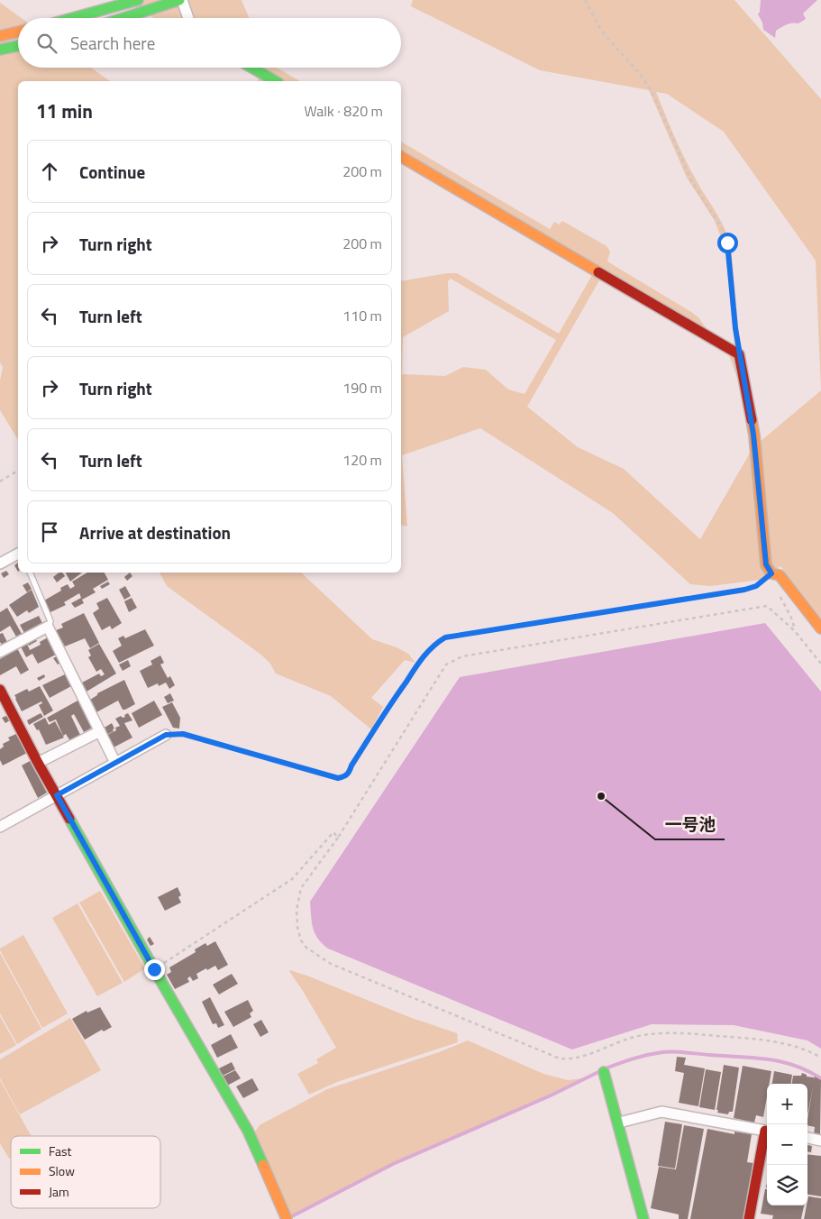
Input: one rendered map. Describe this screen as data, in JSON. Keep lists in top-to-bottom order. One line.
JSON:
{"places":["一号池"],"legend":["Fast","Slow","Jam"],"page":{"search":"Search here","heading":["11 min","Walk · 820 m"],"list":[["Continue","200 m"],["Turn right","200 m"],["Turn left","110 m"],["Turn right","190 m"],["Turn left","120 m"],"Arrive at destination"],"map_buttons":["+","−"]}}
